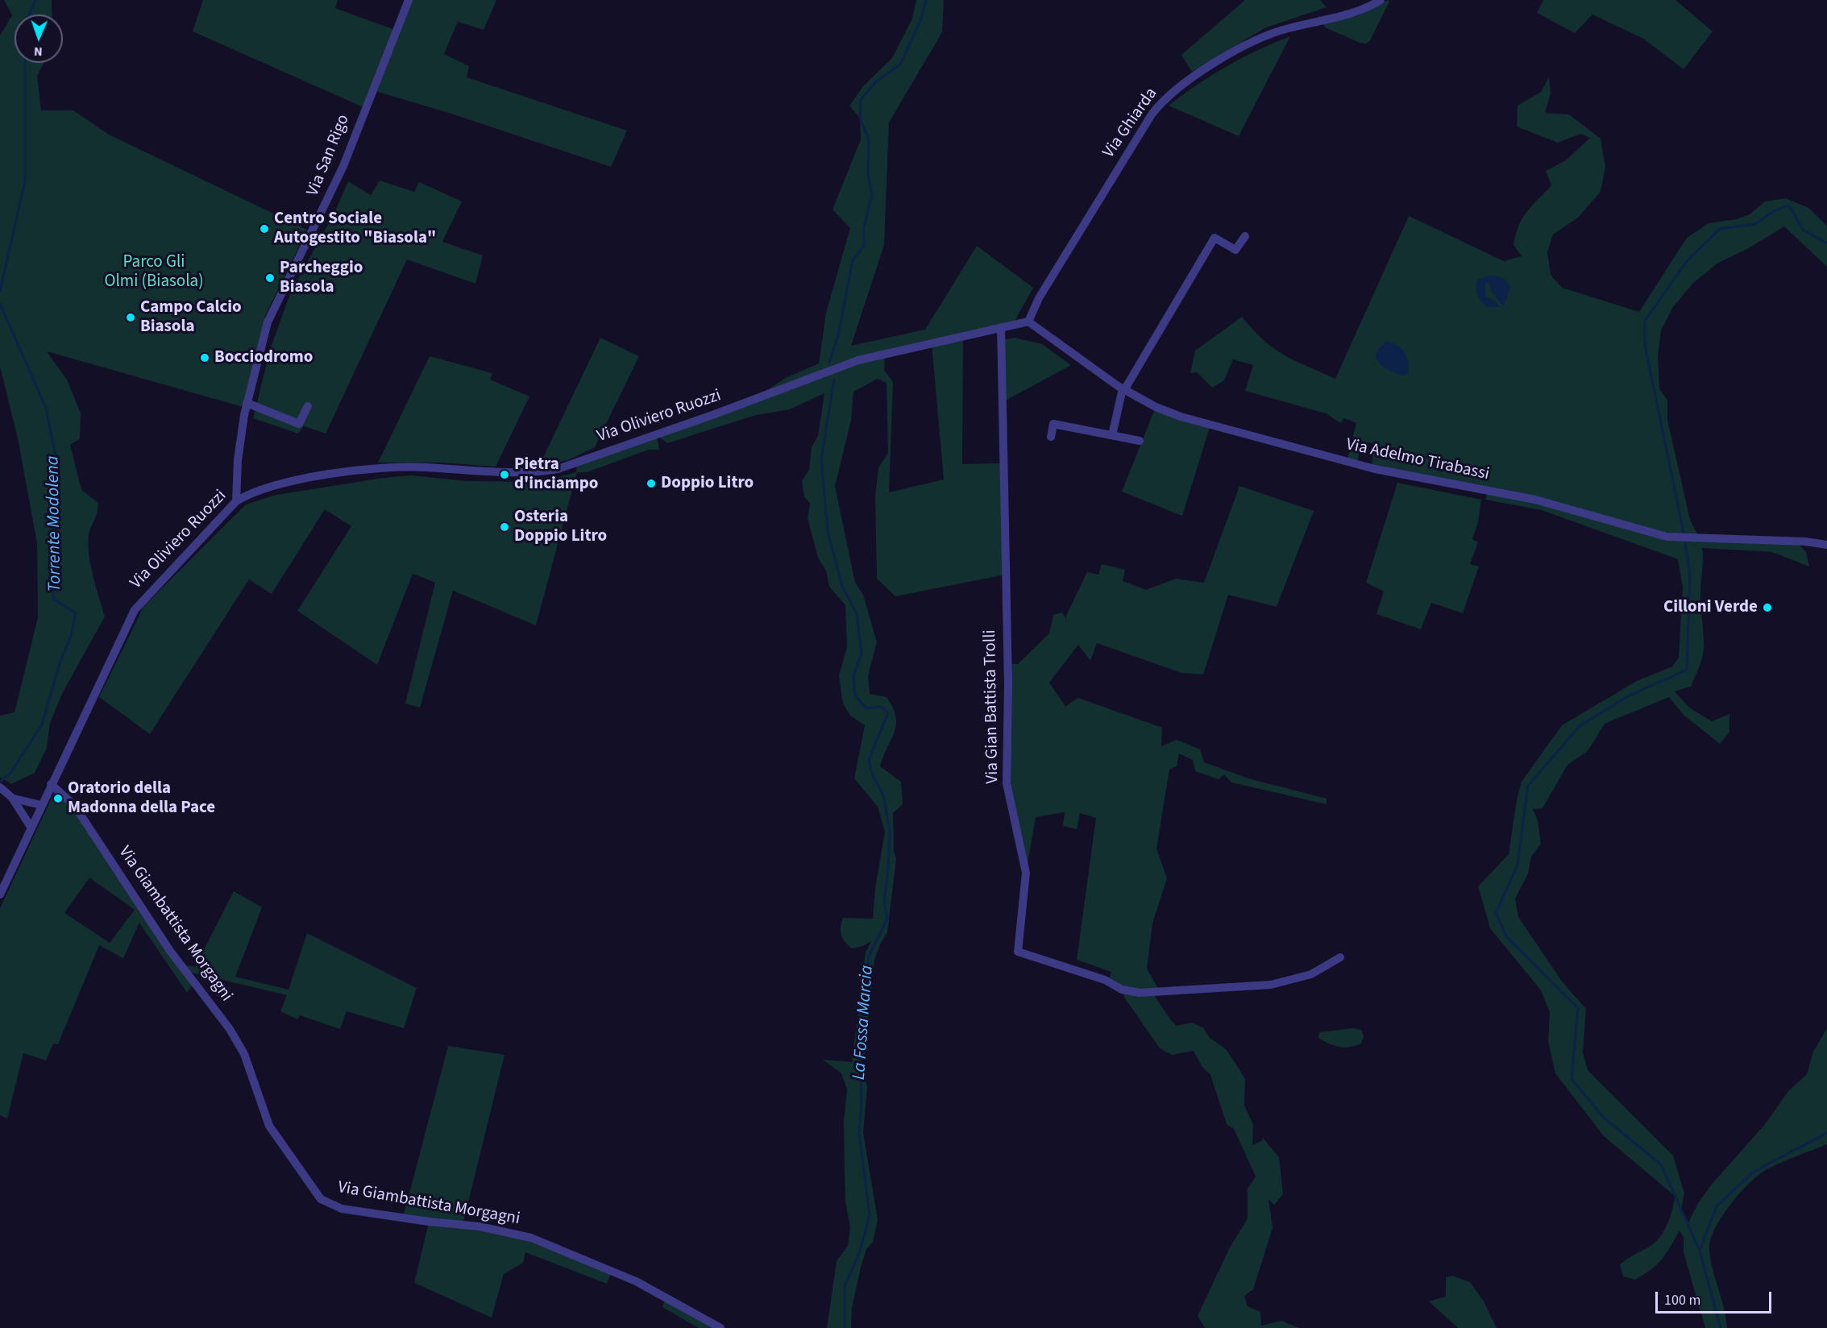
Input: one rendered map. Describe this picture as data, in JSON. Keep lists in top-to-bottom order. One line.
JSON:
{"streets":{"street":["Via Ghiarda","Via San Rigo","Via Oliviero Ruozzi","Via Adelmo Tirabassi","Via Gian Battista Trolli","Via Giambattista Morgagni"]},"crossings":[["Via Ghiarda","Via Oliviero Ruozzi"],["Via Ghiarda","Via Adelmo Tirabassi"],["Via San Rigo","Via Oliviero Ruozzi"],["Via Oliviero Ruozzi","Via Adelmo Tirabassi"],["Via Oliviero Ruozzi","Via Gian Battista Trolli"],["Via Oliviero Ruozzi","Via Giambattista Morgagni"]],"water":["Torrente Modolena","La Fossa Marcia"],"parks":["Parco Gli Olmi (Biasola)"],"places":["Centro Sociale Autogestito \"Biasola\"","Parcheggio Biasola","Campo Calcio Biasola","Bocciodromo","Pietra d'inciampo","Doppio Litro","Osteria Doppio Litro","Cilloni Verde","Oratorio della Madonna della Pace"],"scale_bar":"100 m","north":"bottom"}
